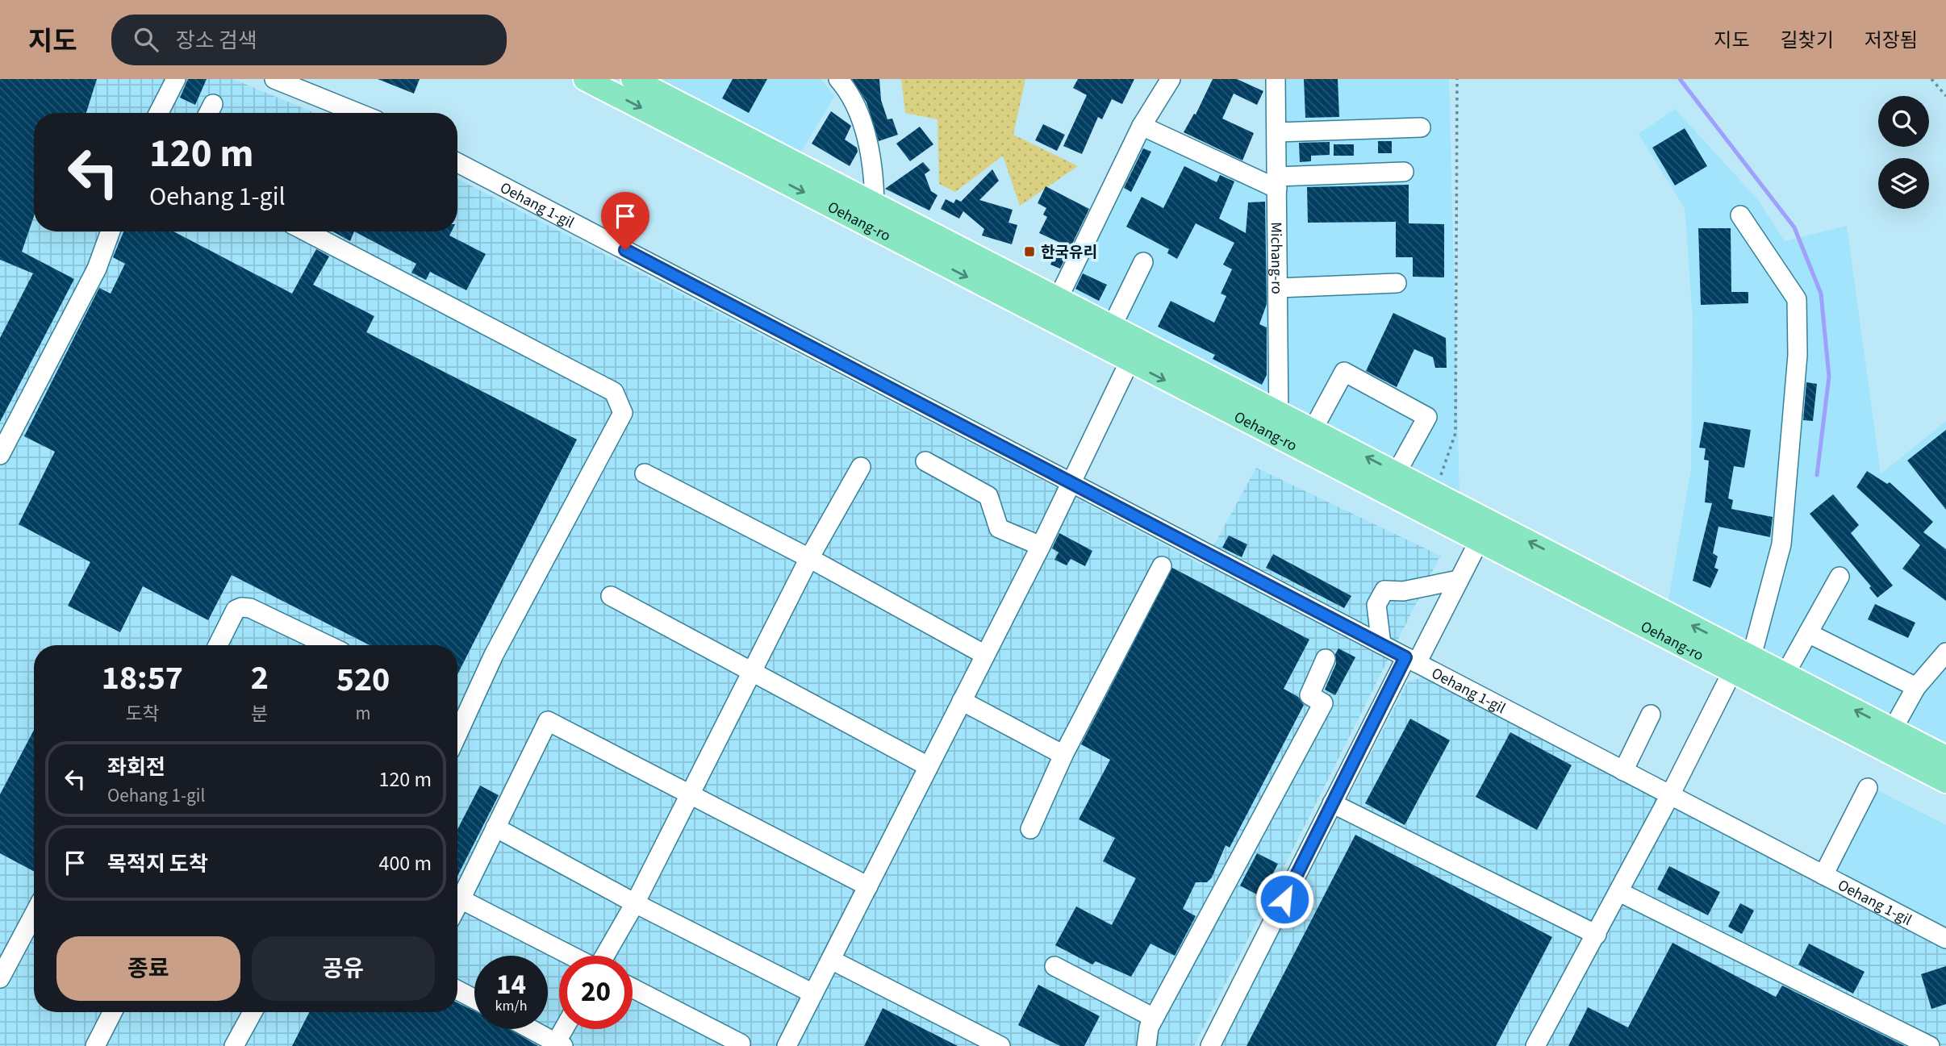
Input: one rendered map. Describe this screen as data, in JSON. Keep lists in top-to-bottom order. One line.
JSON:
{"streets":{"main road":["Oehang-ro"],"street":["Oehang 1-gil","Michang-ro"]},"crossings":[["Oehang-ro","Michang-ro"]],"places":{"transit":["한국유리"]},"page":{"header":"지도","search":"장소 검색","nav":["지도","길찾기","저장됨"],"turn":["120 m","Oehang 1-gil"],"eta":["18:57","도착","2","분","520","m"],"list":[{"name":"좌회전","note":"Oehang 1-gil","value":"120 m"},{"name":"목적지 도착","value":"400 m"}],"buttons":["종료","공유"],"speed":"14 km/h","limit":"20"}}
